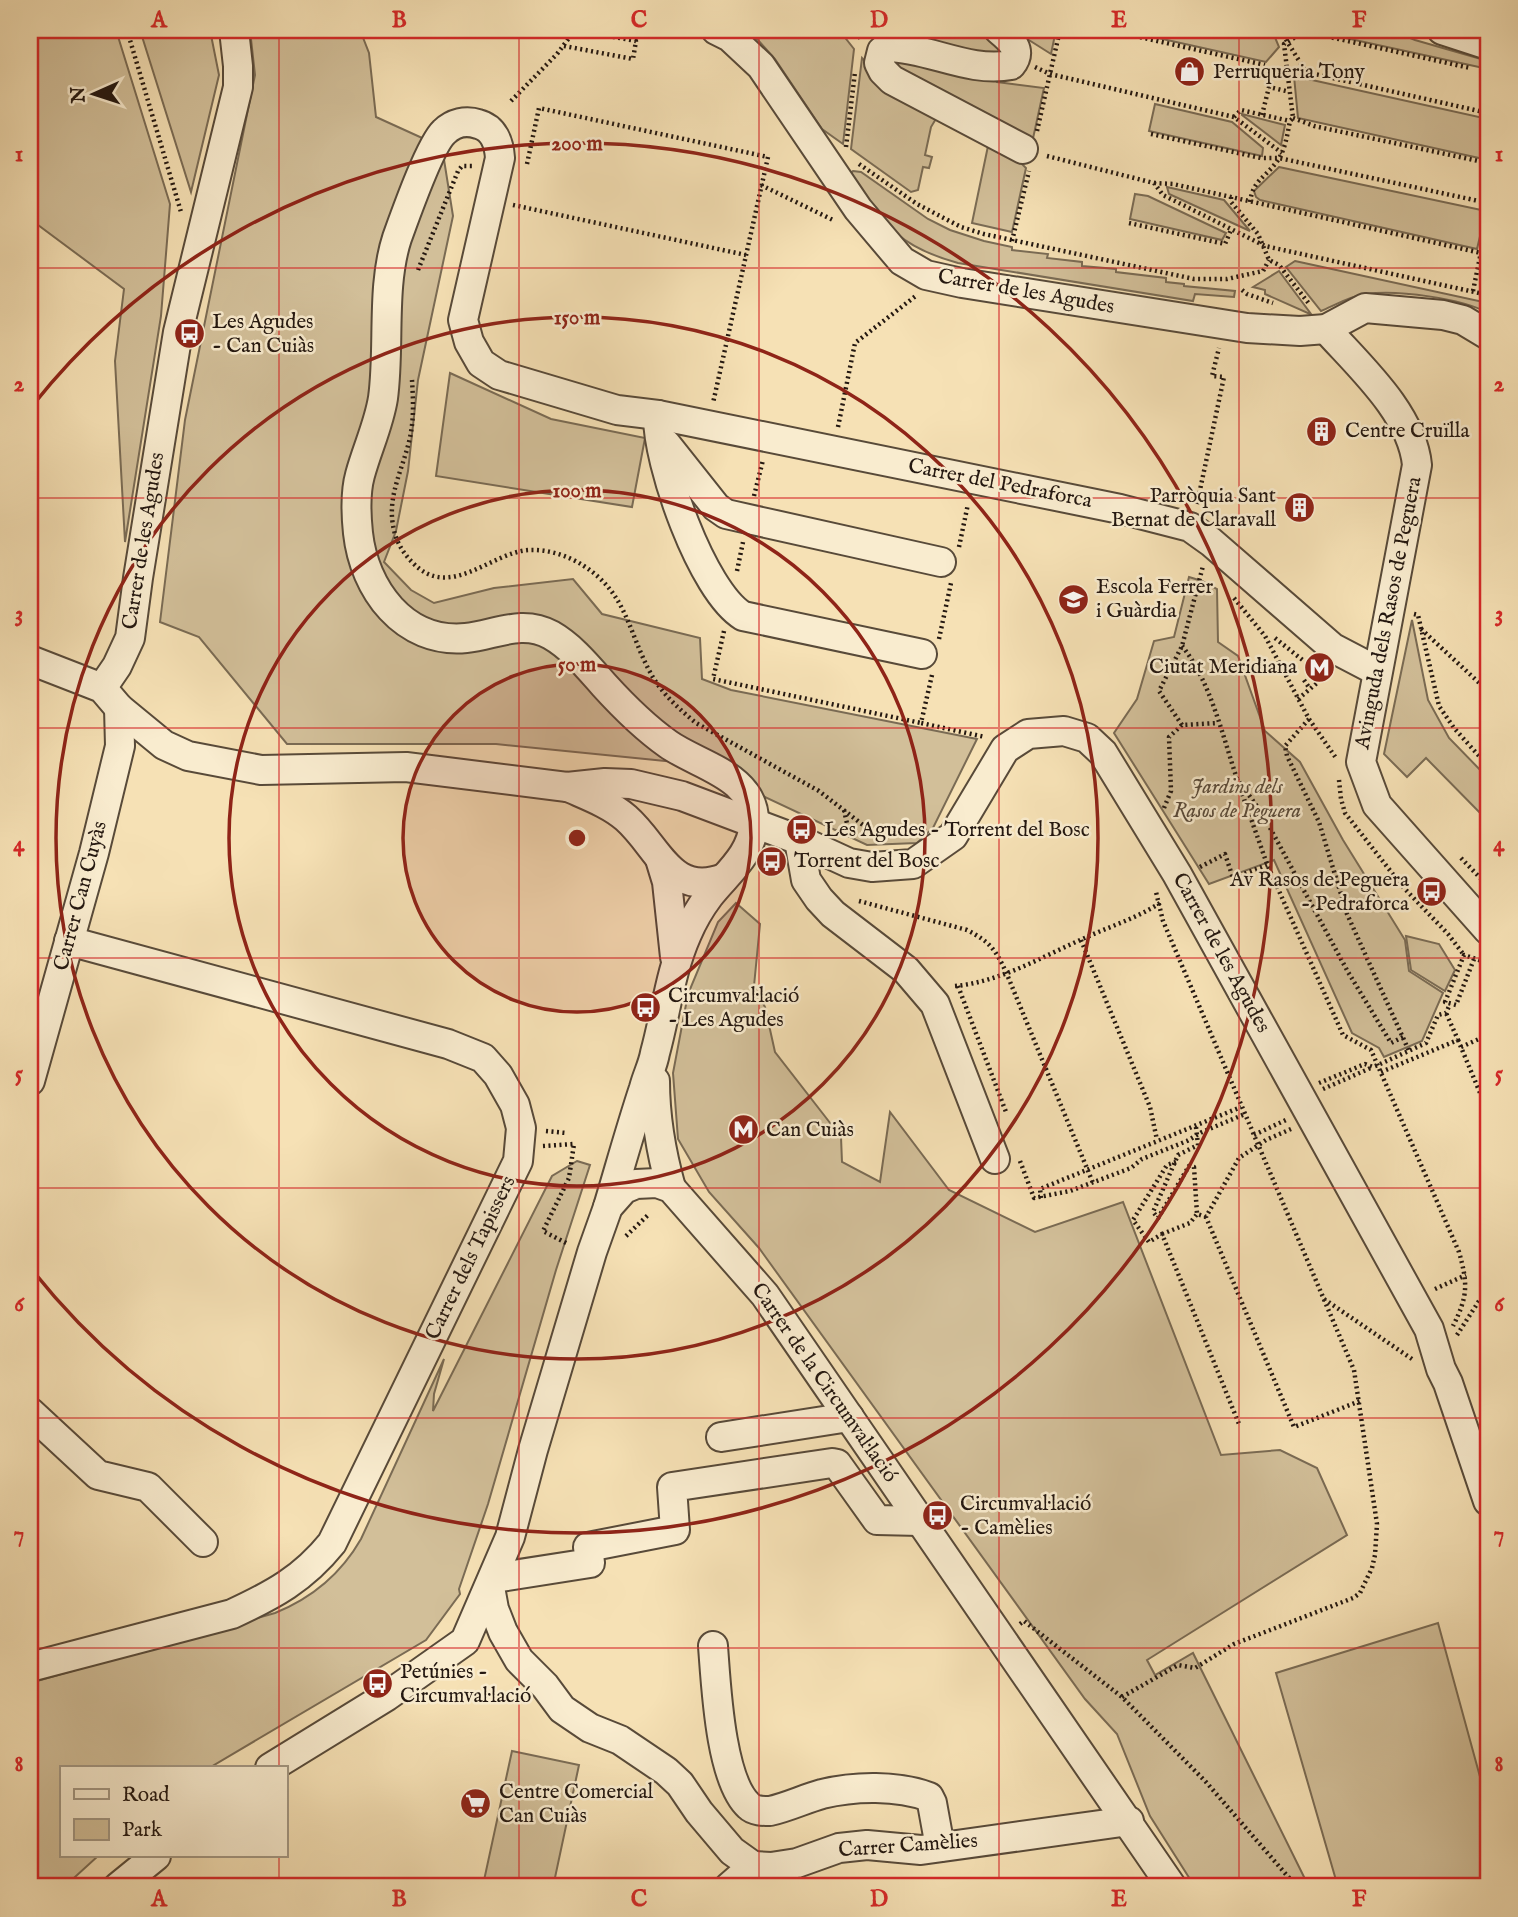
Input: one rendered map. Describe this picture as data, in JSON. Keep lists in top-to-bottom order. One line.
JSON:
{"streets":{"street":["Carrer de les Agudes","Carrer del Pedraforca","Avinguda dels Rasos de Peguera","Carrer Can Cuyàs","Carrer dels Tapissers","Carrer de la Circumval·lació","Carrer Camèlies"]},"crossings":[["Carrer de les Agudes","Avinguda dels Rasos de Peguera"],["Carrer de les Agudes","Carrer Can Cuyàs"],["Carrer del Pedraforca","Avinguda dels Rasos de Peguera"],["Carrer Can Cuyàs","Carrer dels Tapissers"],["Carrer de la Circumval·lació","Carrer Camèlies"]],"parks":["Jardins dels Rasos de Peguera"],"places":{"shop":["Perruqueria Tony"],"bus stop":["Les Agudes - Can Cuiàs","Les Agudes - Torrent del Bosc","Torrent del Bosc","Av Rasos de Peguera - Pedraforca","Circumval·lació - Les Agudes","Circumval·lació - Camèlies","Petúnies - Circumval·lació"],"building":["Centre Cruïlla","Parròquia Sant Bernat de Claravall"],"school or university":["Escola Ferrer i Guàrdia"],"metro station":["Ciutat Meridiana","Can Cuiàs"],"supermarket":["Centre Comercial Can Cuiàs"]},"legend":["Road","Park"],"north":"left","grid":{"columns":["A","B","C","D","E","F"],"rows":["1","2","3","4","5","6","7","8"]},"rings":["200 m","150 m","100 m","50 m"]}
